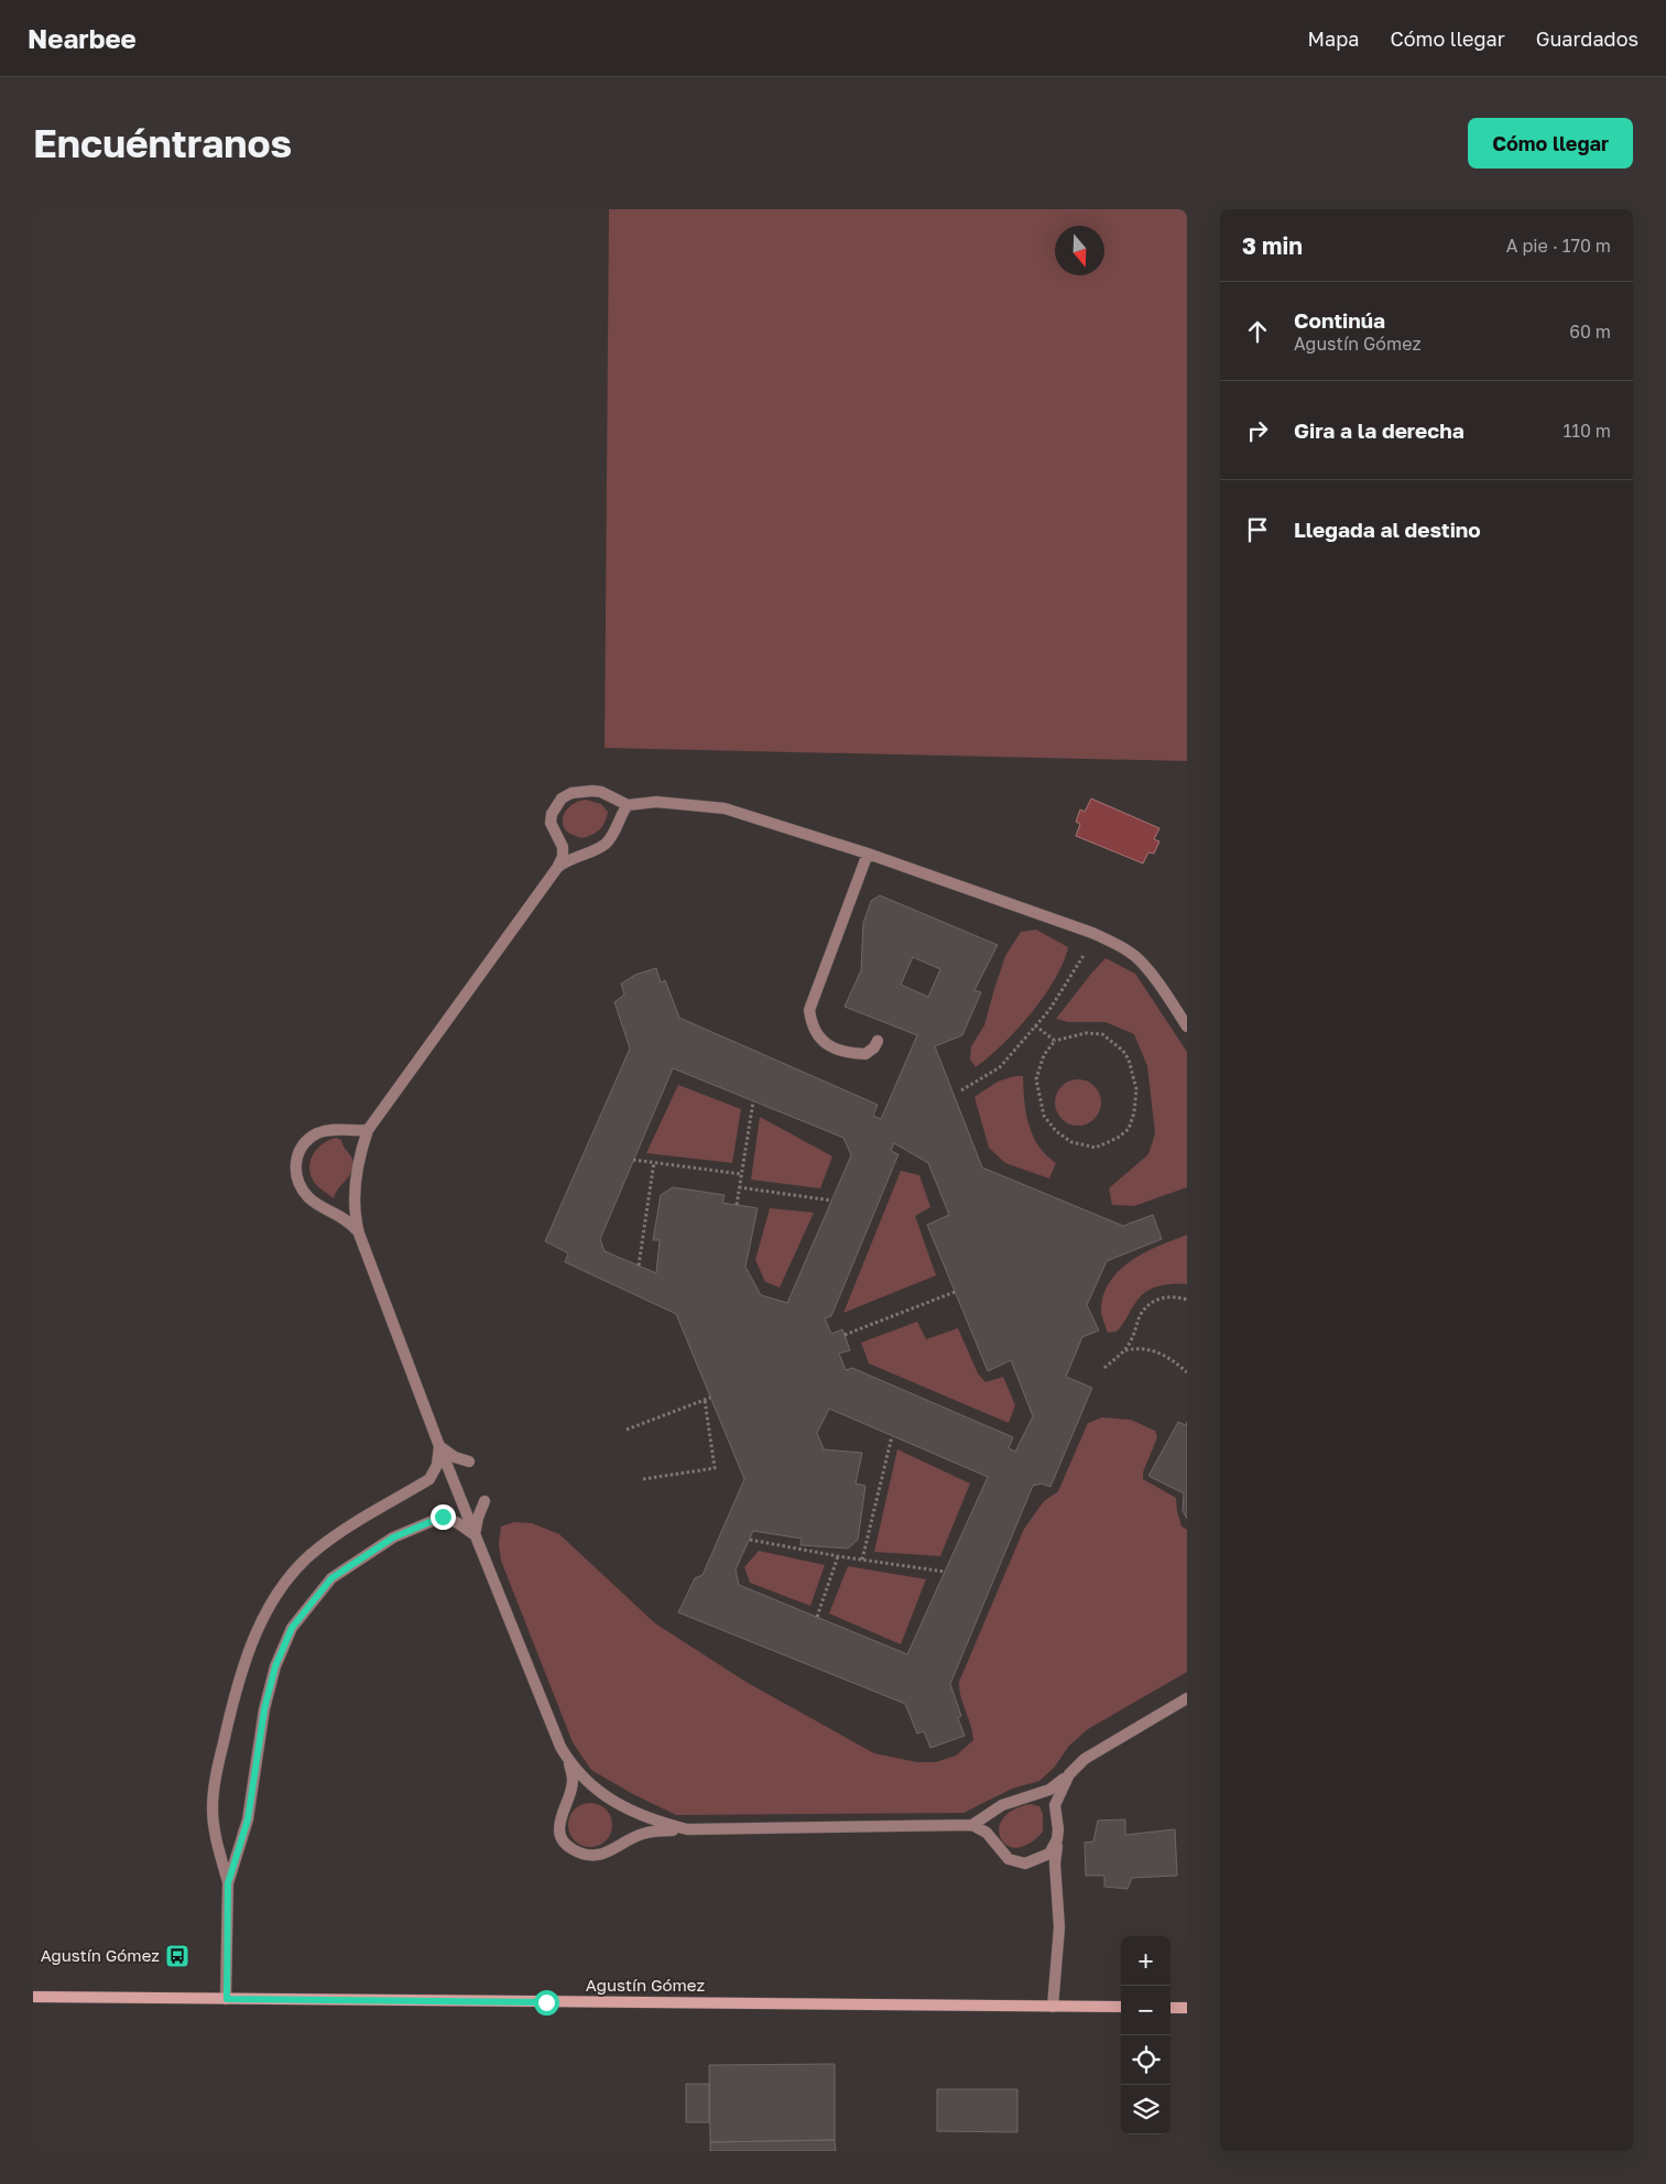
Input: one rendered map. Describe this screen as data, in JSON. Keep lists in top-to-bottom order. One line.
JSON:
{"streets":{"main road":["Agustín Gómez"]},"places":{"bus stop":["Agustín Gómez"]},"north":"bottom","page":{"header":"Nearbee","nav":["Mapa","Cómo llegar","Guardados"],"buttons":"Cómo llegar","title":"Encuéntranos","heading":["3 min","A pie · 170 m"],"list":[["Continúa","Agustín Gómez","60 m"],["Gira a la derecha","110 m"],"Llegada al destino"],"map_buttons":["+","−"]}}
